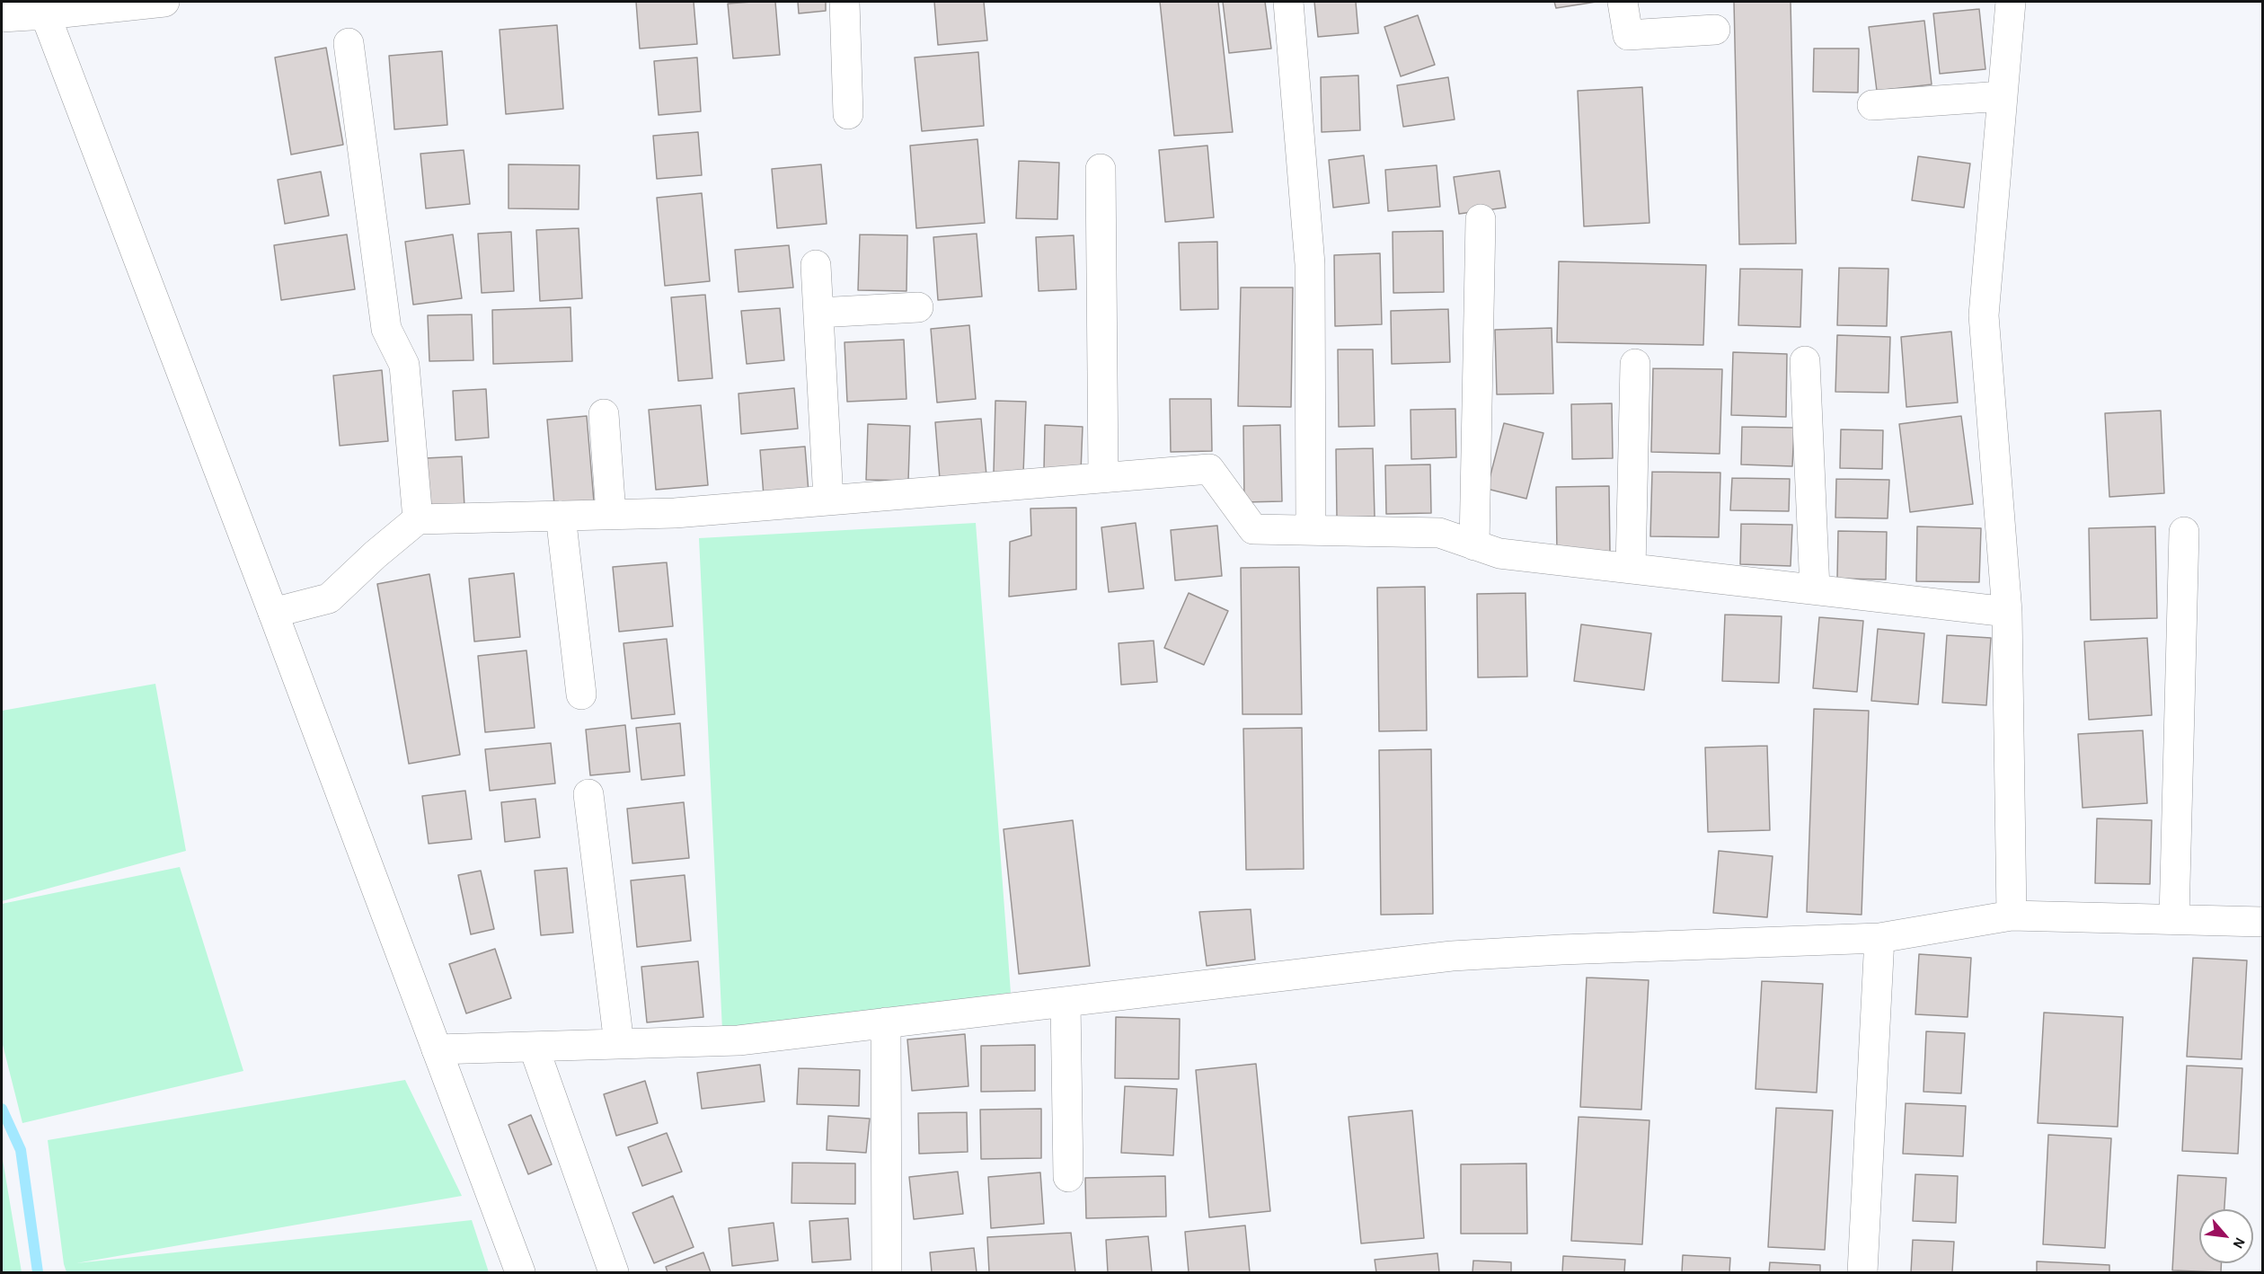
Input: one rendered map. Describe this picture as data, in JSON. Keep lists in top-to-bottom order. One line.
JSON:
{"north":"bottom right"}
